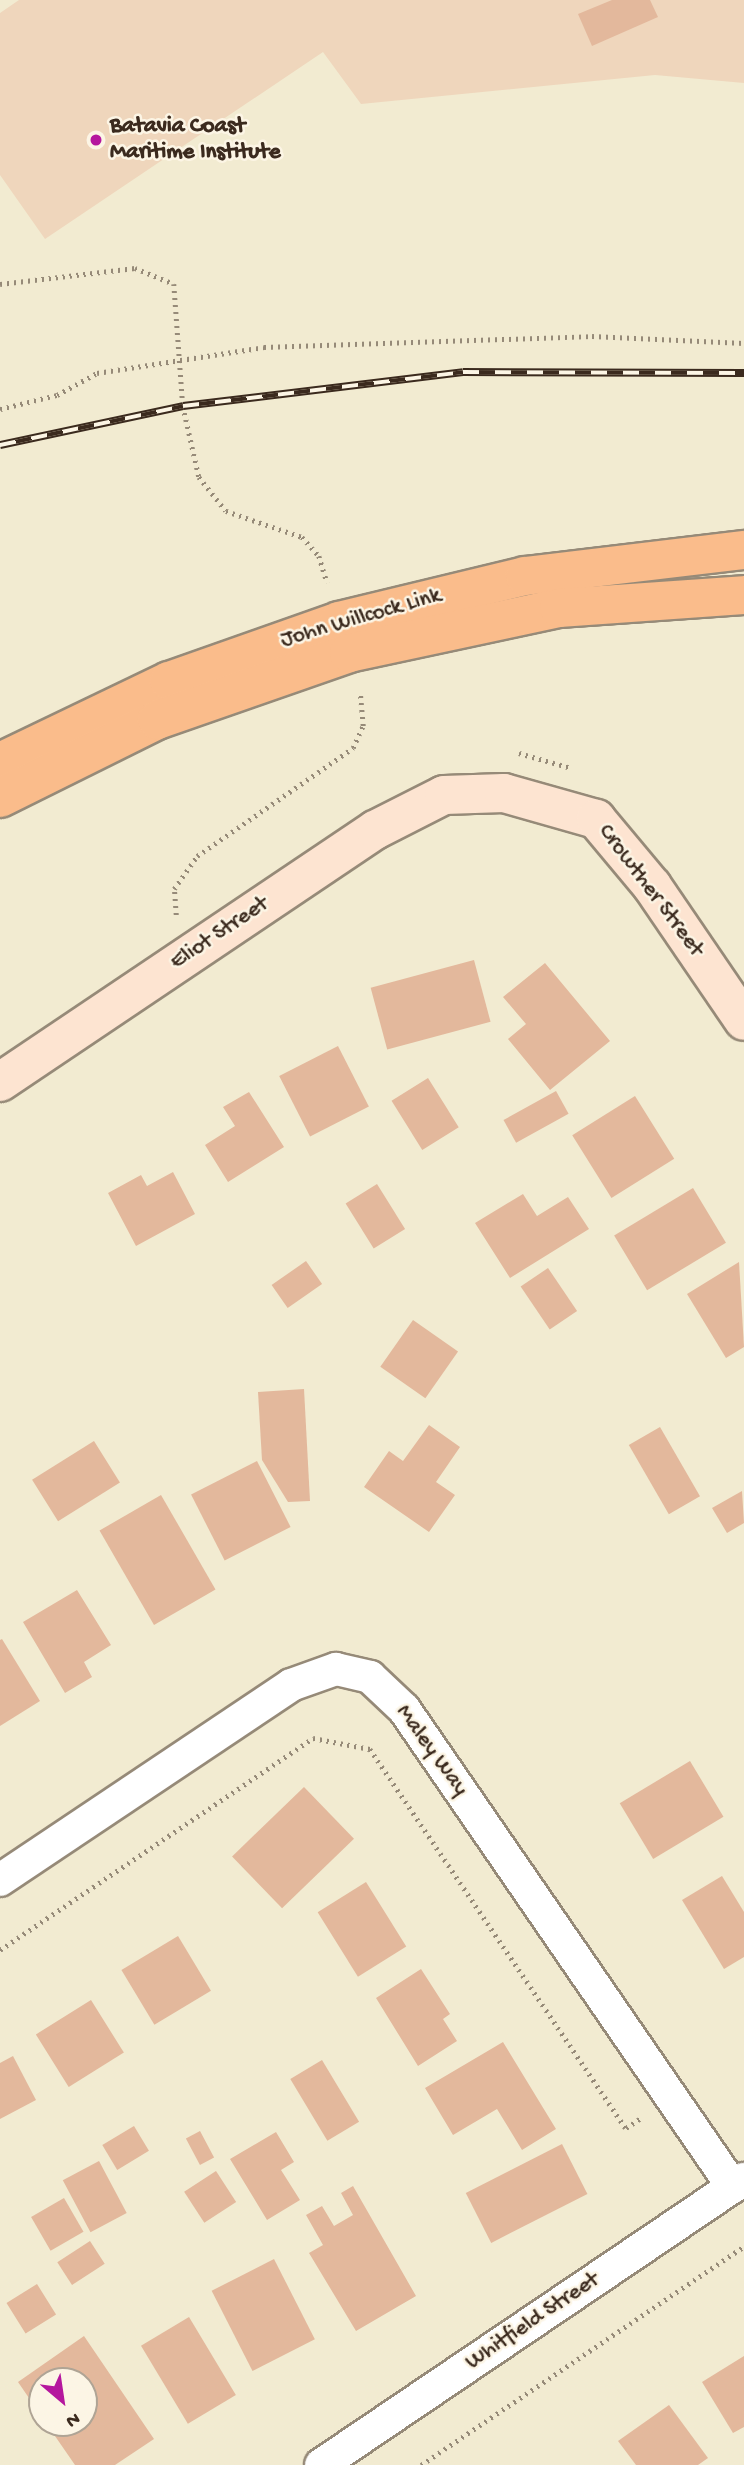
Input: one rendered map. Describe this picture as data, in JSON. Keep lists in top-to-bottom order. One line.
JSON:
{"streets":{"main road":["John Willcock Link"],"street":["Crowther Street","Eliot Street","Maley Way","Whitfield Street"]},"crossings":[["Crowther Street","Eliot Street"],["Maley Way","Whitfield Street"]],"places":["Batavia Coast Maritime Institute"],"north":"bottom right"}
